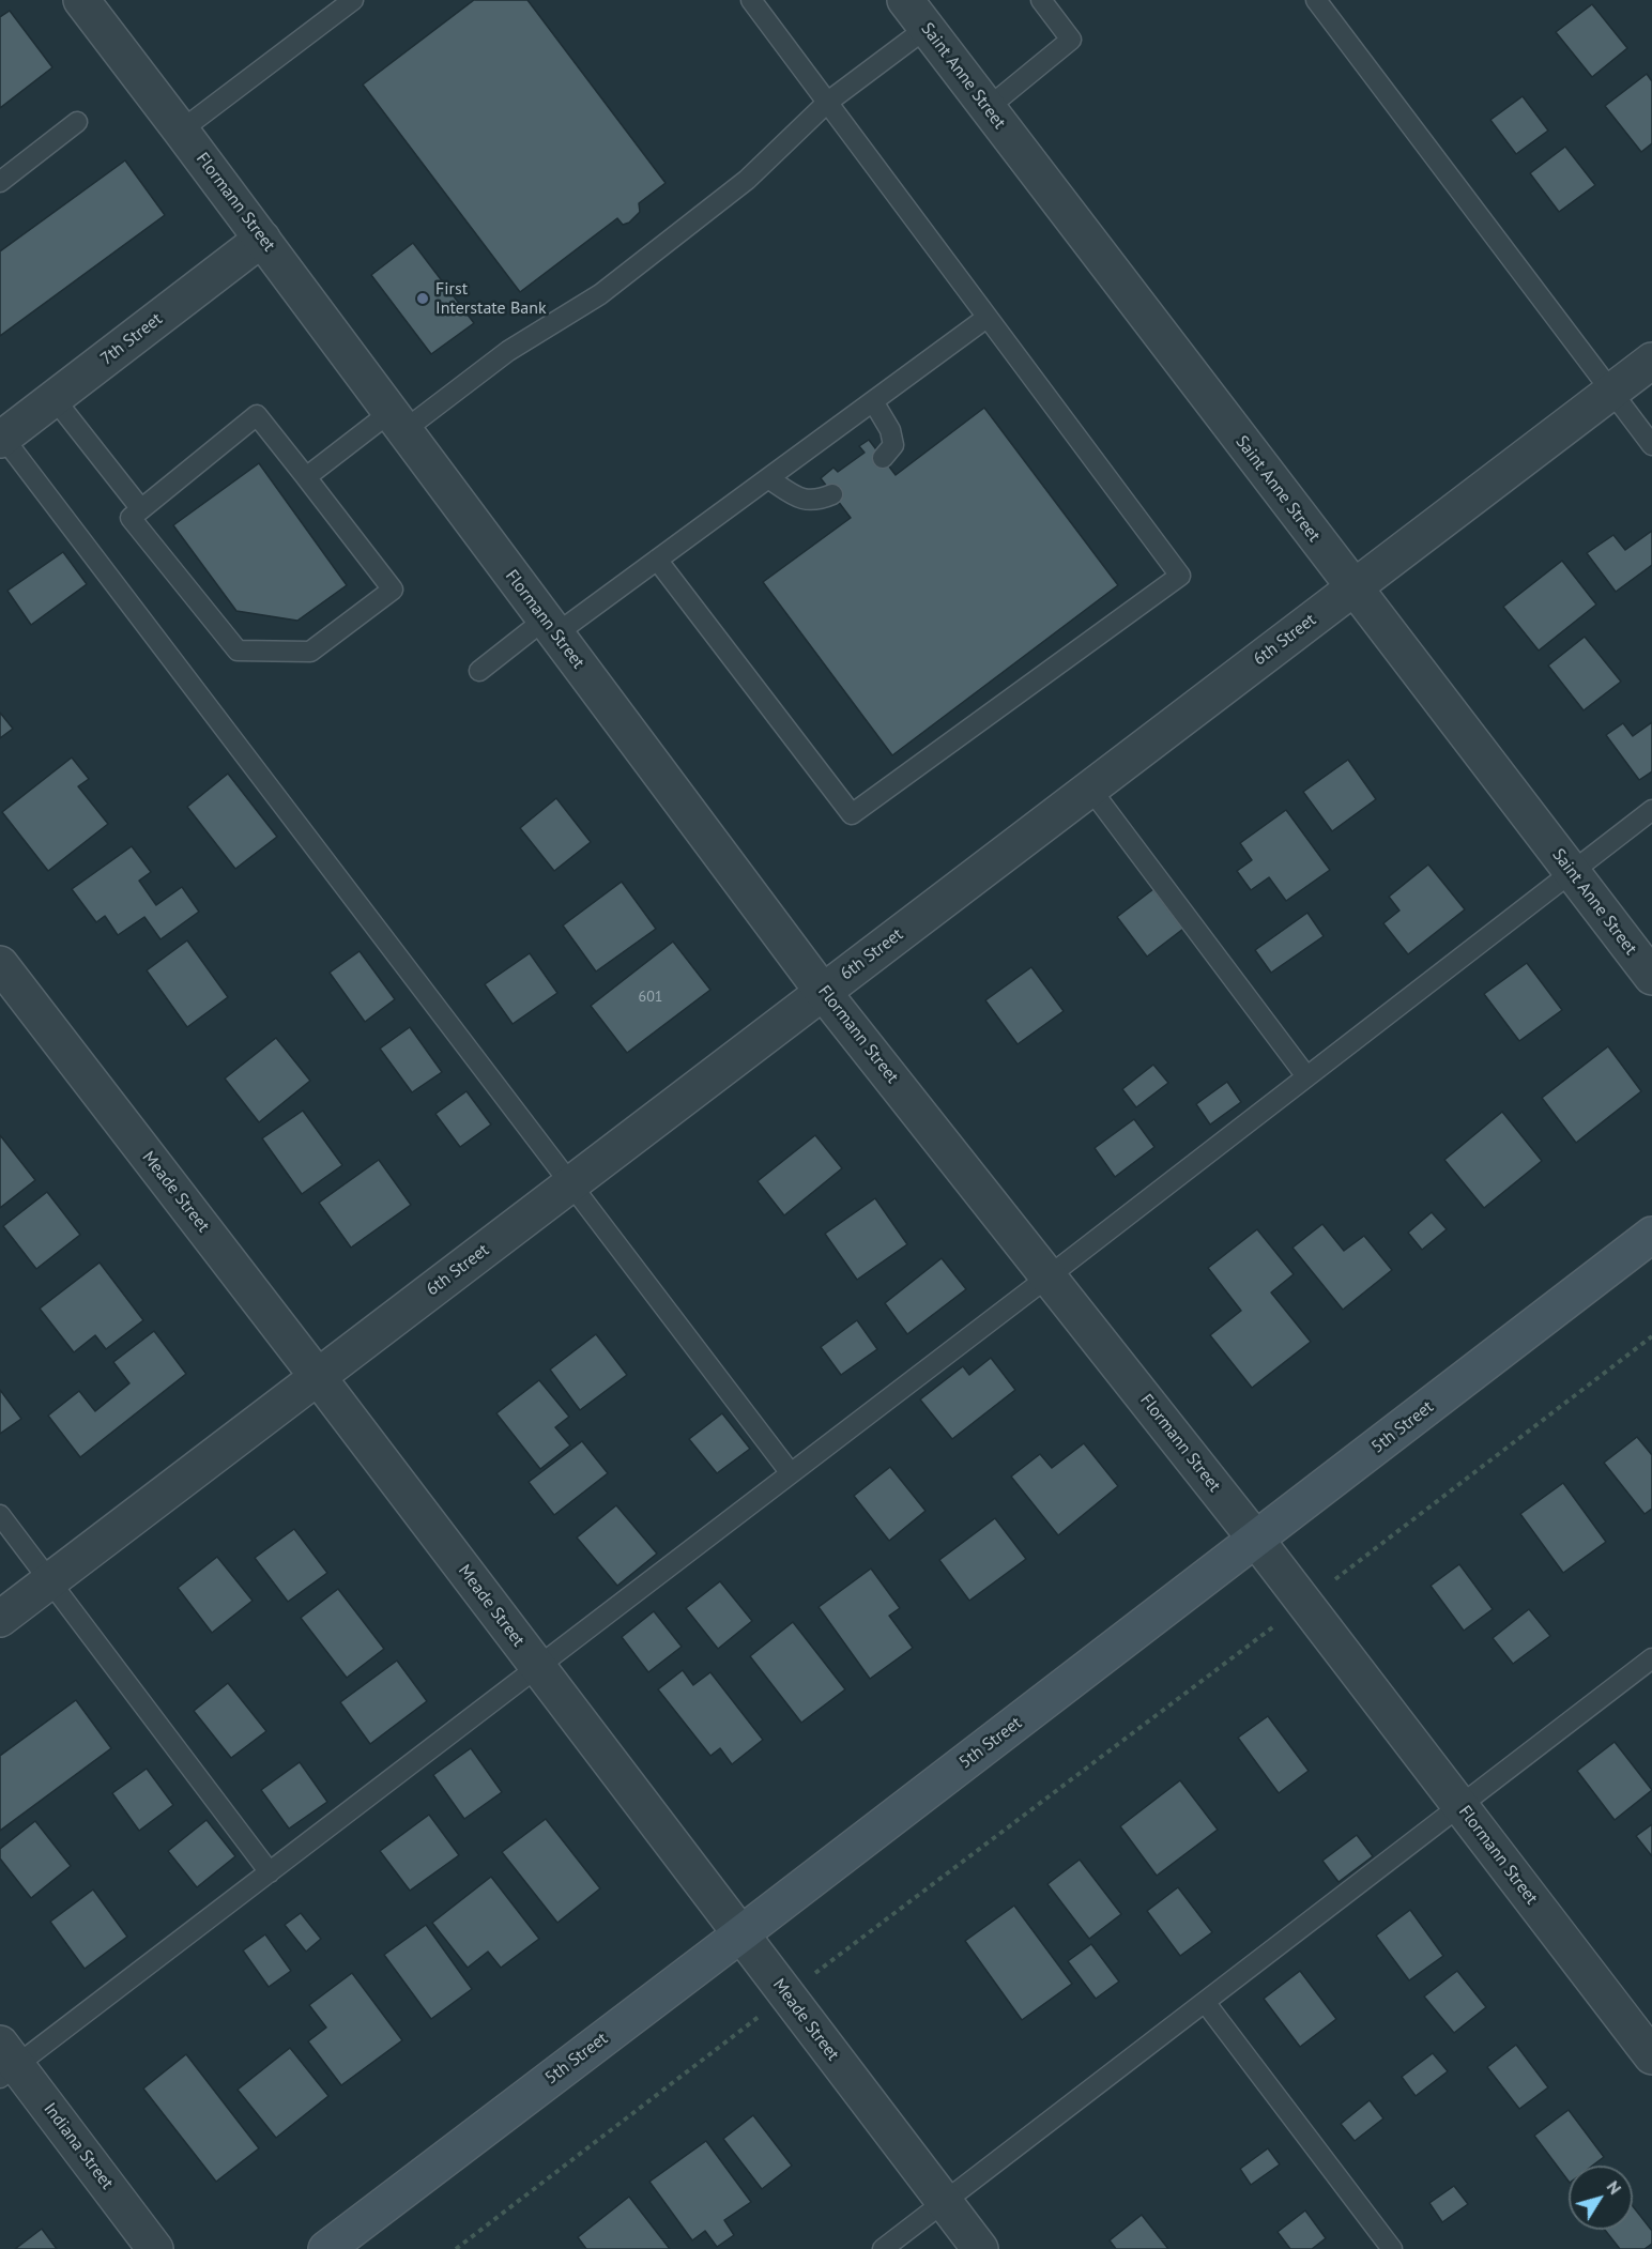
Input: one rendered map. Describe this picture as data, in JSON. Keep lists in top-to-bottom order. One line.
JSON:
{"streets":{"main road":["5th Street"],"street":["Saint Anne Street","Flormann Street","7th Street","6th Street","Meade Street","Indiana Street"]},"crossings":[["Saint Anne Street","6th Street"],["Flormann Street","7th Street"],["Flormann Street","6th Street"],["Flormann Street","5th Street"],["6th Street","Meade Street"],["Meade Street","5th Street"]],"places":["First Interstate Bank"],"house_numbers":["601"],"north":"top right"}
